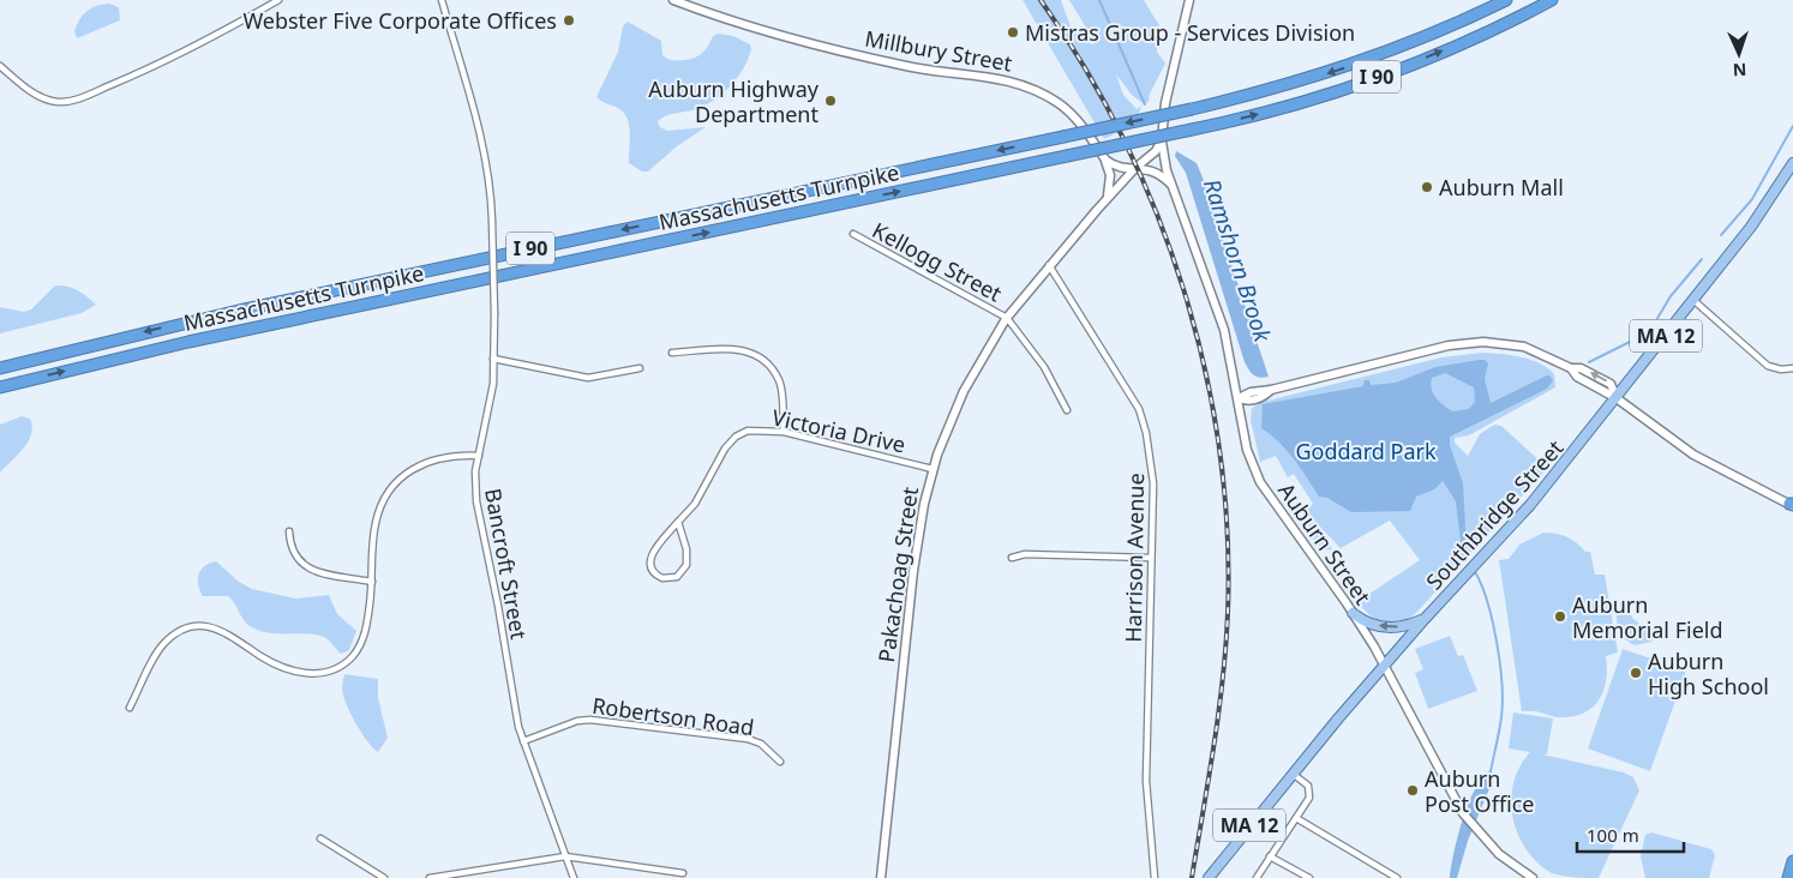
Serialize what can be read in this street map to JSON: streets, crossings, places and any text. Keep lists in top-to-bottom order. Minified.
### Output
{"streets":{"highway":["I 90","Massachusetts Turnpike"],"main road":["MA 12","Southbridge Street"],"street":["Millbury Street","Kellogg Street","Victoria Drive","Auburn Street","Harrison Avenue","Bancroft Street","Pakachoag Street","Robertson Road"]},"crossings":[["Kellogg Street","Pakachoag Street"],["Victoria Drive","Pakachoag Street"],["Southbridge Street","Auburn Street"],["Auburn Street","Pakachoag Street"],["Harrison Avenue","Pakachoag Street"],["Bancroft Street","Robertson Road"]],"water":["Ramshorn Brook"],"parks":["Goddard Park"],"places":["Webster Five Corporate Offices","Mistras Group - Services Division","Auburn Highway Department","Auburn Mall","Auburn Memorial Field","Auburn High School","Auburn Post Office"],"scale_bar":"100 m","north":"bottom"}
